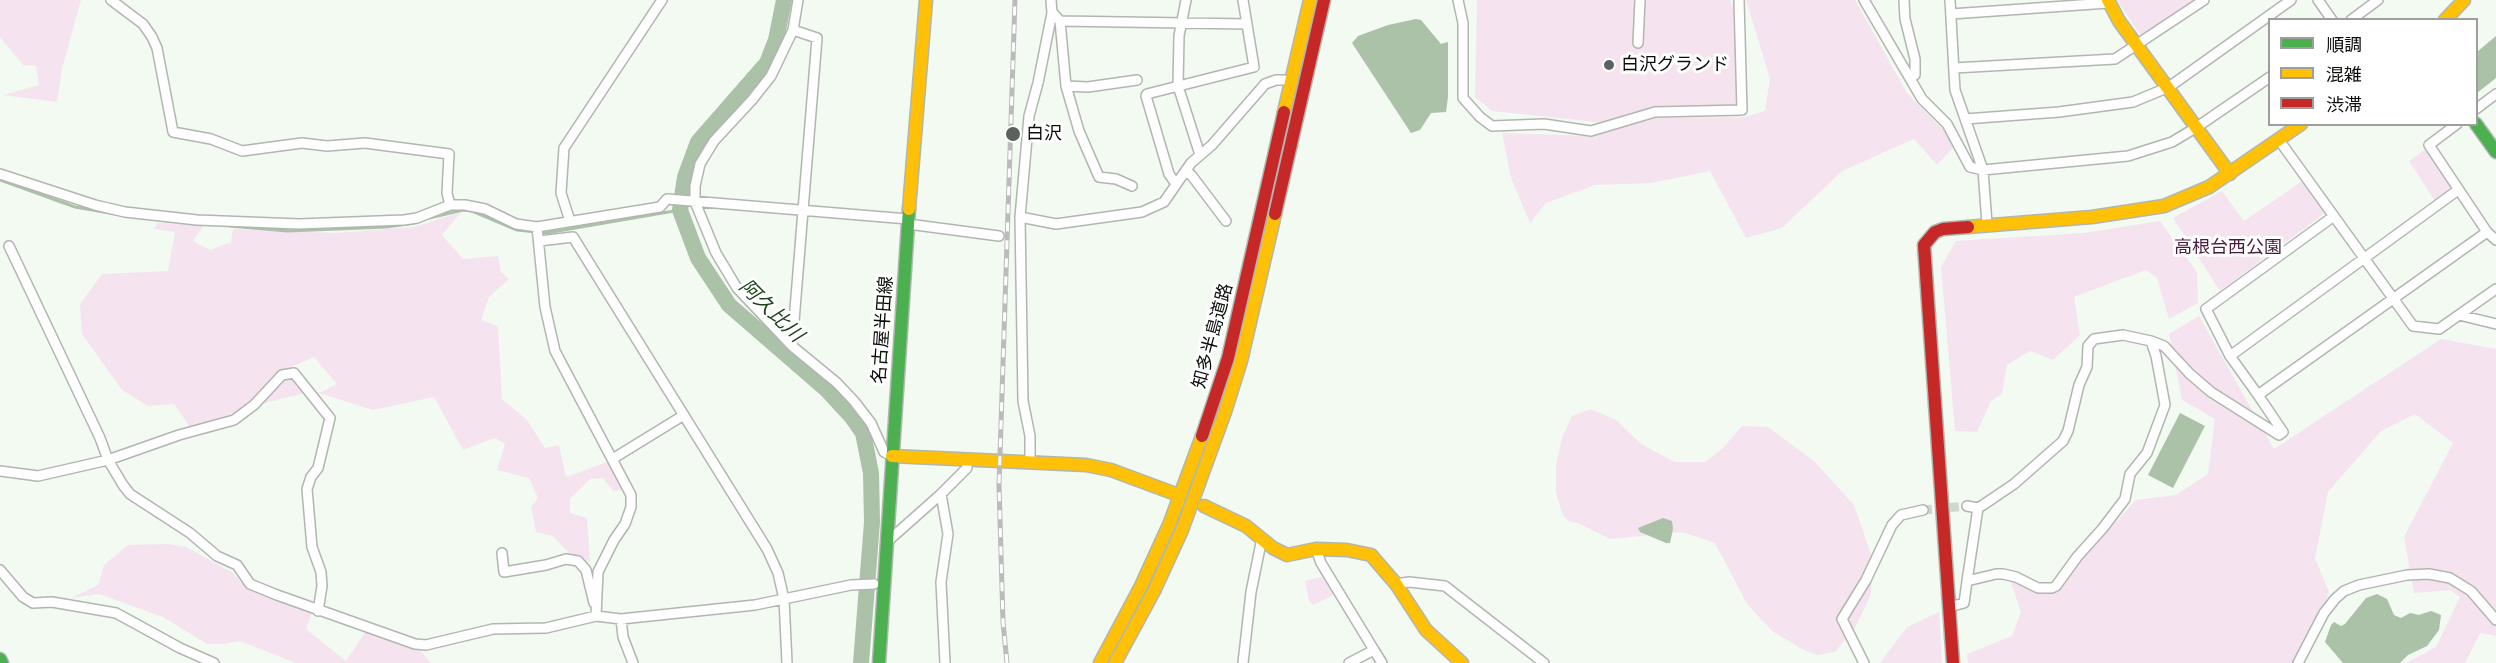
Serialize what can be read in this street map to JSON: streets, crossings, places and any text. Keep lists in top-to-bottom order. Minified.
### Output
{"streets":{"main road":["名古屋半田線","知多半島道路"]},"water":["阿久比川"],"parks":["高根台西公園"],"places":["白沢グランド","白沢"],"legend":["順調","混雑","渋滞"]}
